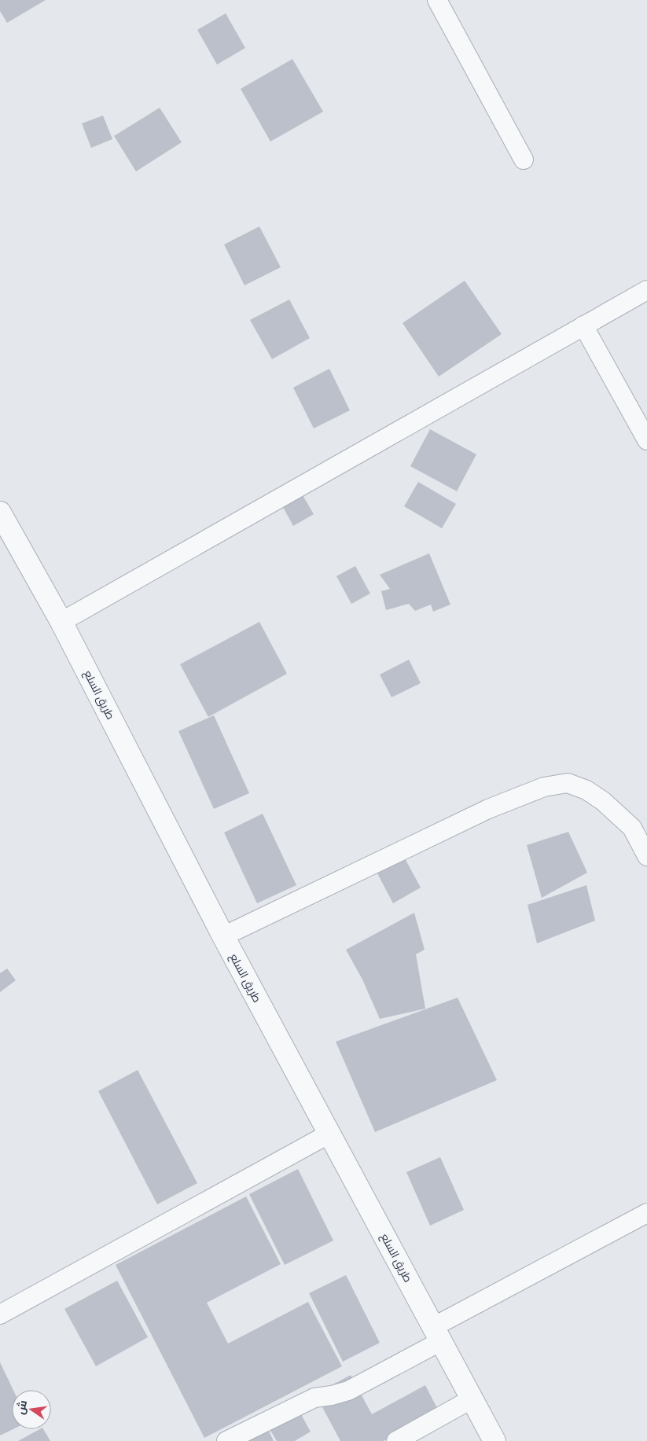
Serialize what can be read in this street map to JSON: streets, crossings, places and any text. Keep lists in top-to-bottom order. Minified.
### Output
{"streets":{"street":["طريق السلع"]},"north":"left"}
